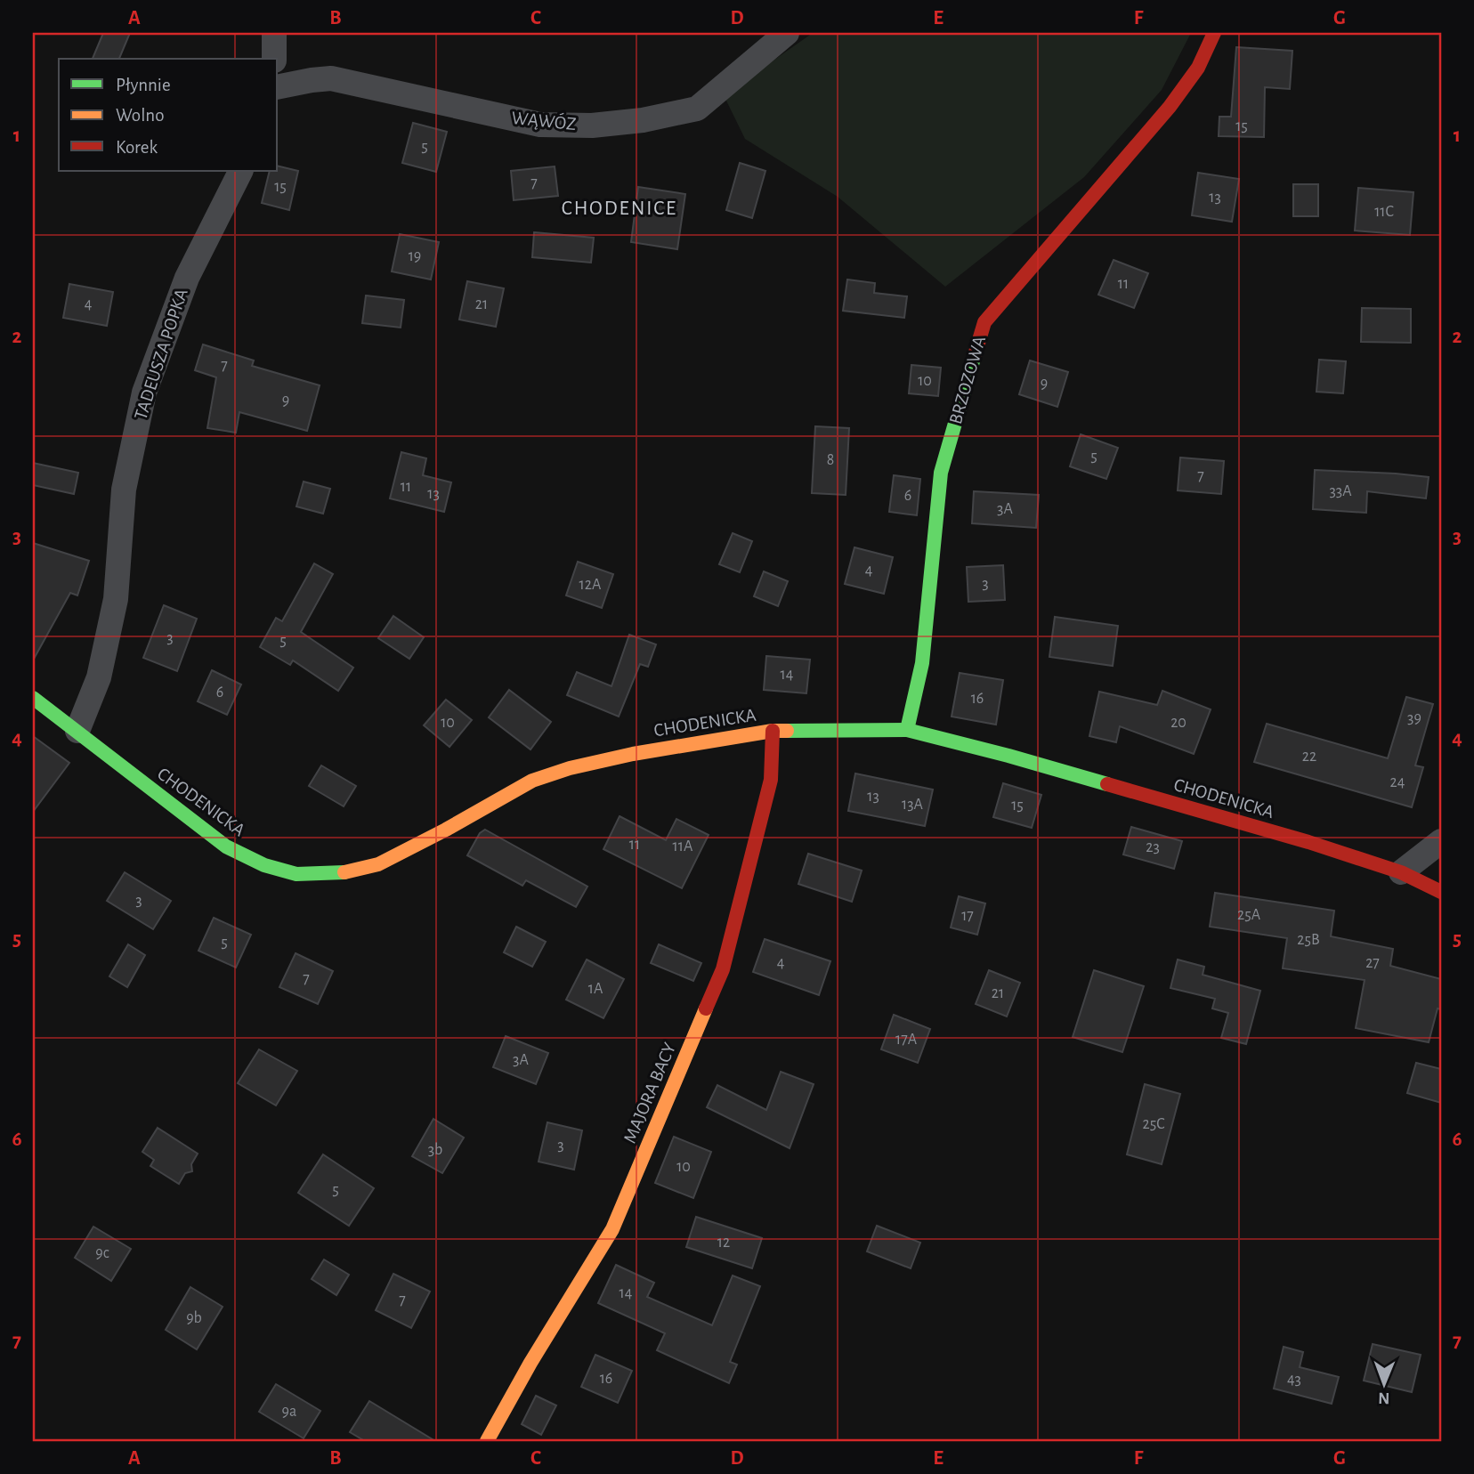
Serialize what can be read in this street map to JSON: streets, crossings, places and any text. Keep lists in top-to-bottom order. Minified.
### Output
{"streets":{"street":["WĄWÓZ","TADEUSZA POPKA","BRZOZOWA","CHODENICKA","MAJORA BACY"]},"crossings":[["TADEUSZA POPKA","CHODENICKA"],["BRZOZOWA","CHODENICKA"],["CHODENICKA","MAJORA BACY"]],"districts":["CHODENICE"],"house_numbers":["15","5","7","15","13","11C","19","11","4","21","7","10","9","9","5","8","7","11","33A","13","6","3A","4","3","12A","3","5","14","6","16","39","10","20","22","24","13","13A","15","11","11A","23","3","25A","17","25B","5","4","27","7","1A","21","17A","3A","25C","3","3b","10","5","12","9c","14","7","9b","16","43","9a"],"legend":["Płynnie","Wolno","Korek"],"north":"bottom","grid":{"columns":["A","B","C","D","E","F","G"],"rows":["1","2","3","4","5","6","7"]}}
